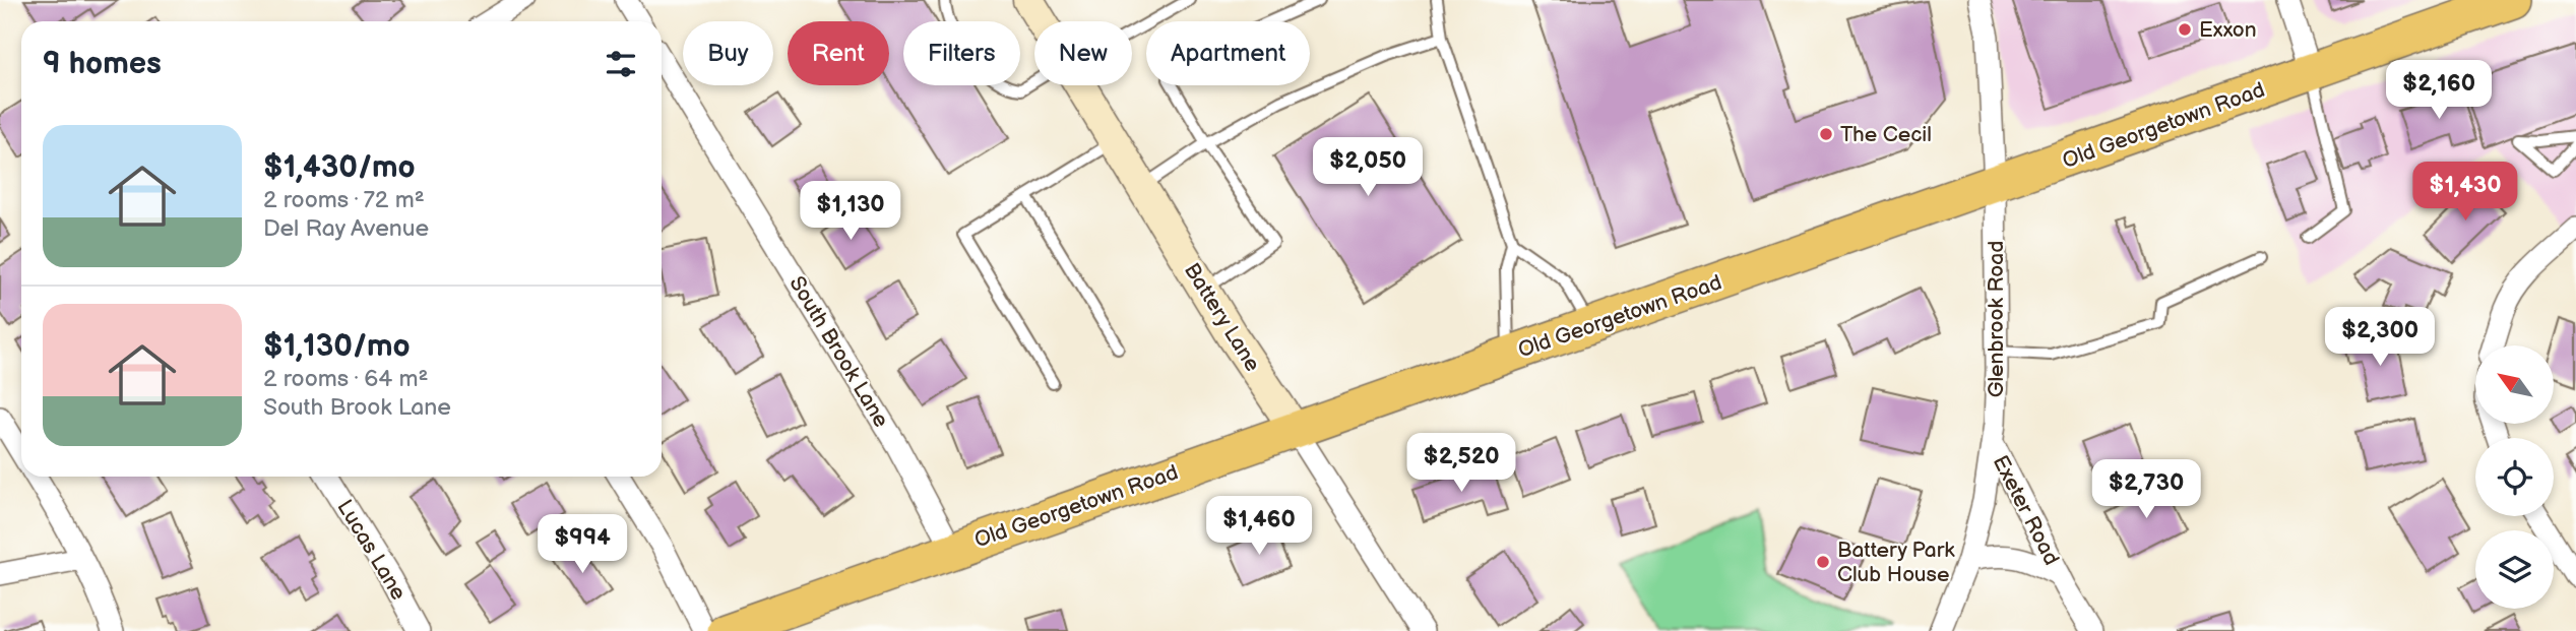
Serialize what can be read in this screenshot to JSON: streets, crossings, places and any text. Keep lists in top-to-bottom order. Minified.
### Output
{"streets":{"main road":["Old Georgetown Road"],"street":["Battery Lane","Glenbrook Road","South Brook Lane","Exeter Road","Lucas Lane"]},"crossings":[["Old Georgetown Road","Battery Lane"],["Old Georgetown Road","Glenbrook Road"],["Old Georgetown Road","South Brook Lane"],["Glenbrook Road","Exeter Road"]],"places":["Exxon","The Cecil","Battery Park Club House"],"north":"top left","page":{"chip":["Buy","Rent","Filters","New","Apartment"],"heading":"9 homes","price":["$2,160","$2,050","$1,430","$1,130","$2,300","$2,520","$2,730","$1,460","$994"],"list":[{"name":"$1,430/mo","note":"2 rooms · 72 m² · Del Ray Avenue"},{"name":"$1,130/mo","note":"2 rooms · 64 m² · South Brook Lane"}]}}
